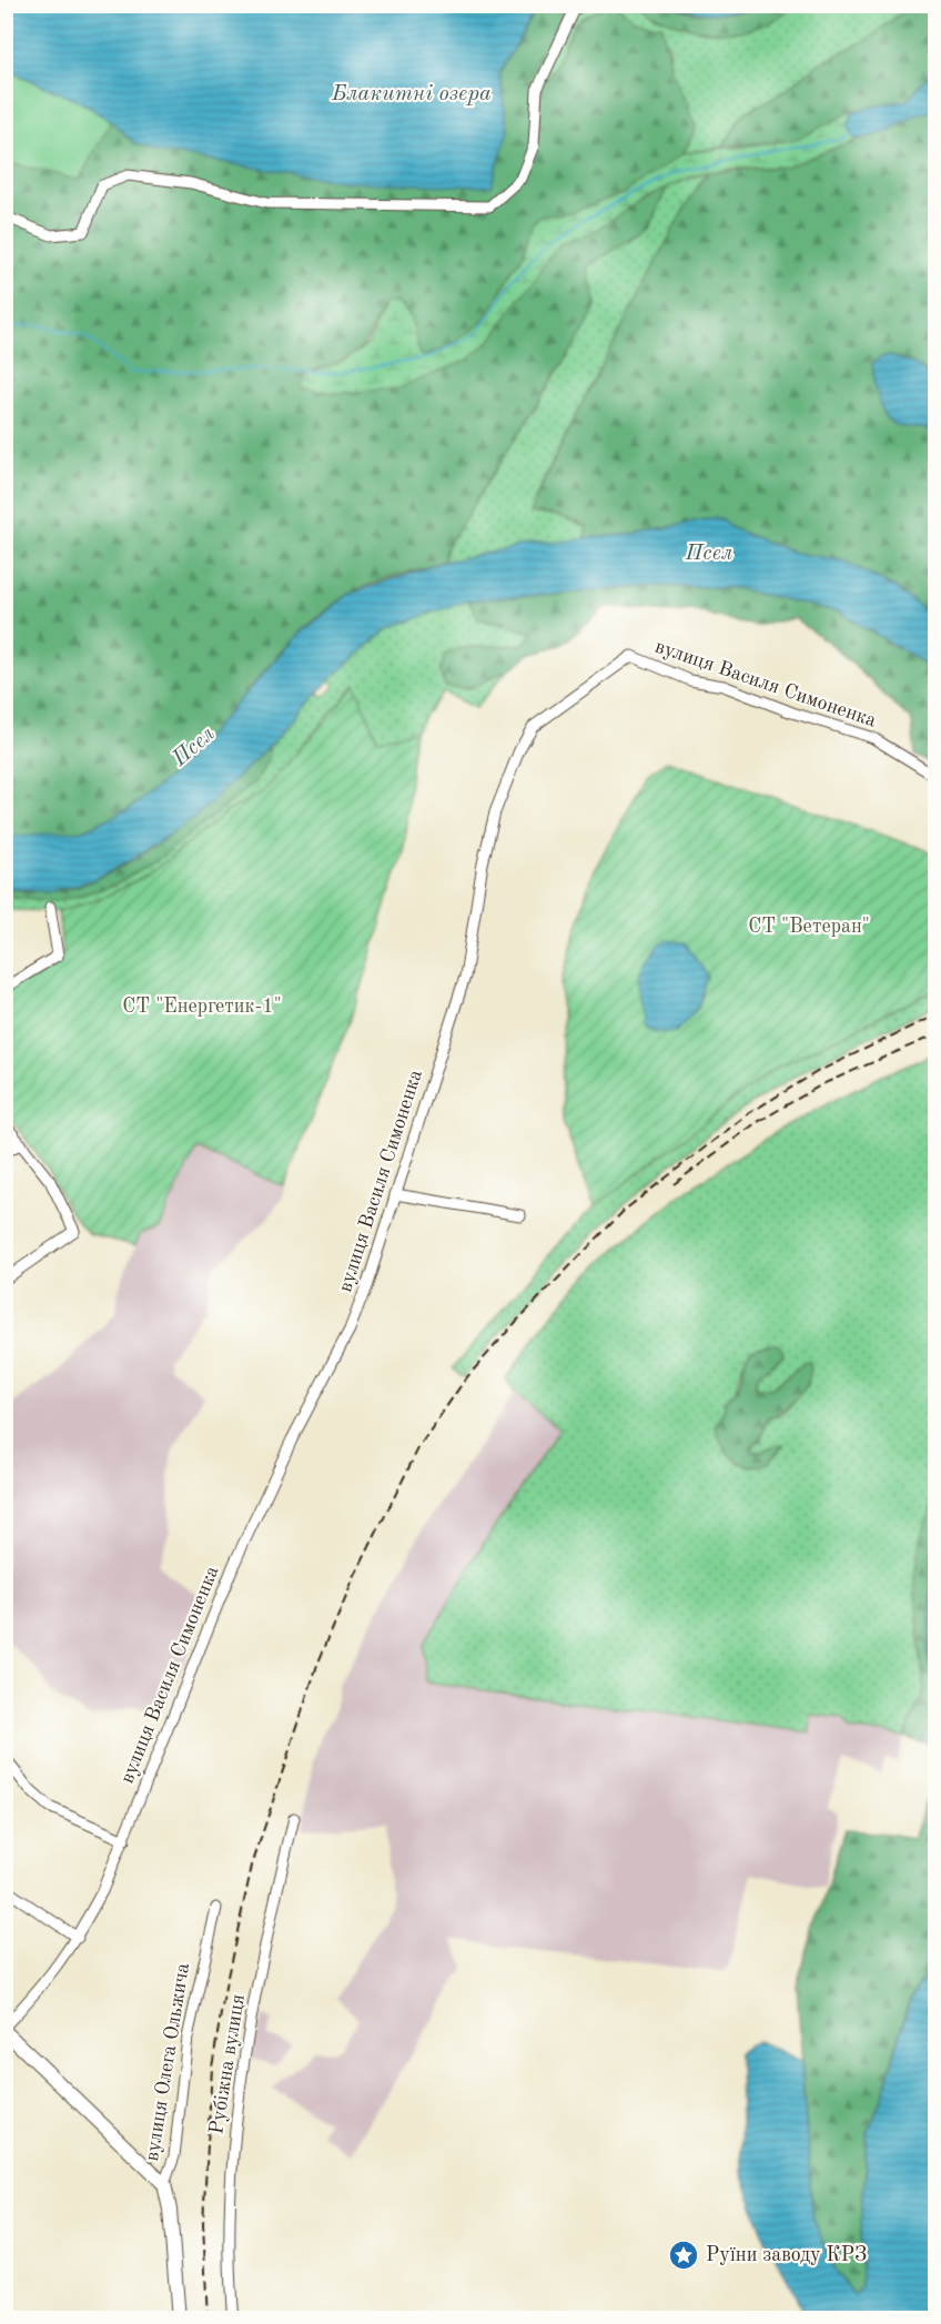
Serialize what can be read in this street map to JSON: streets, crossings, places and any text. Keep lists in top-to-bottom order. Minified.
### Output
{"streets":{"street":["вулиця Василя Симоненка","вулиця Олега Ольжича","Рубіжна вулиця"]},"water":["Блакитні озера","Псел"],"parks":["СТ \"Ветеран\"","СТ \"Енергетик-1\""],"places":{"place":["Руїни заводу КРЗ"]}}
